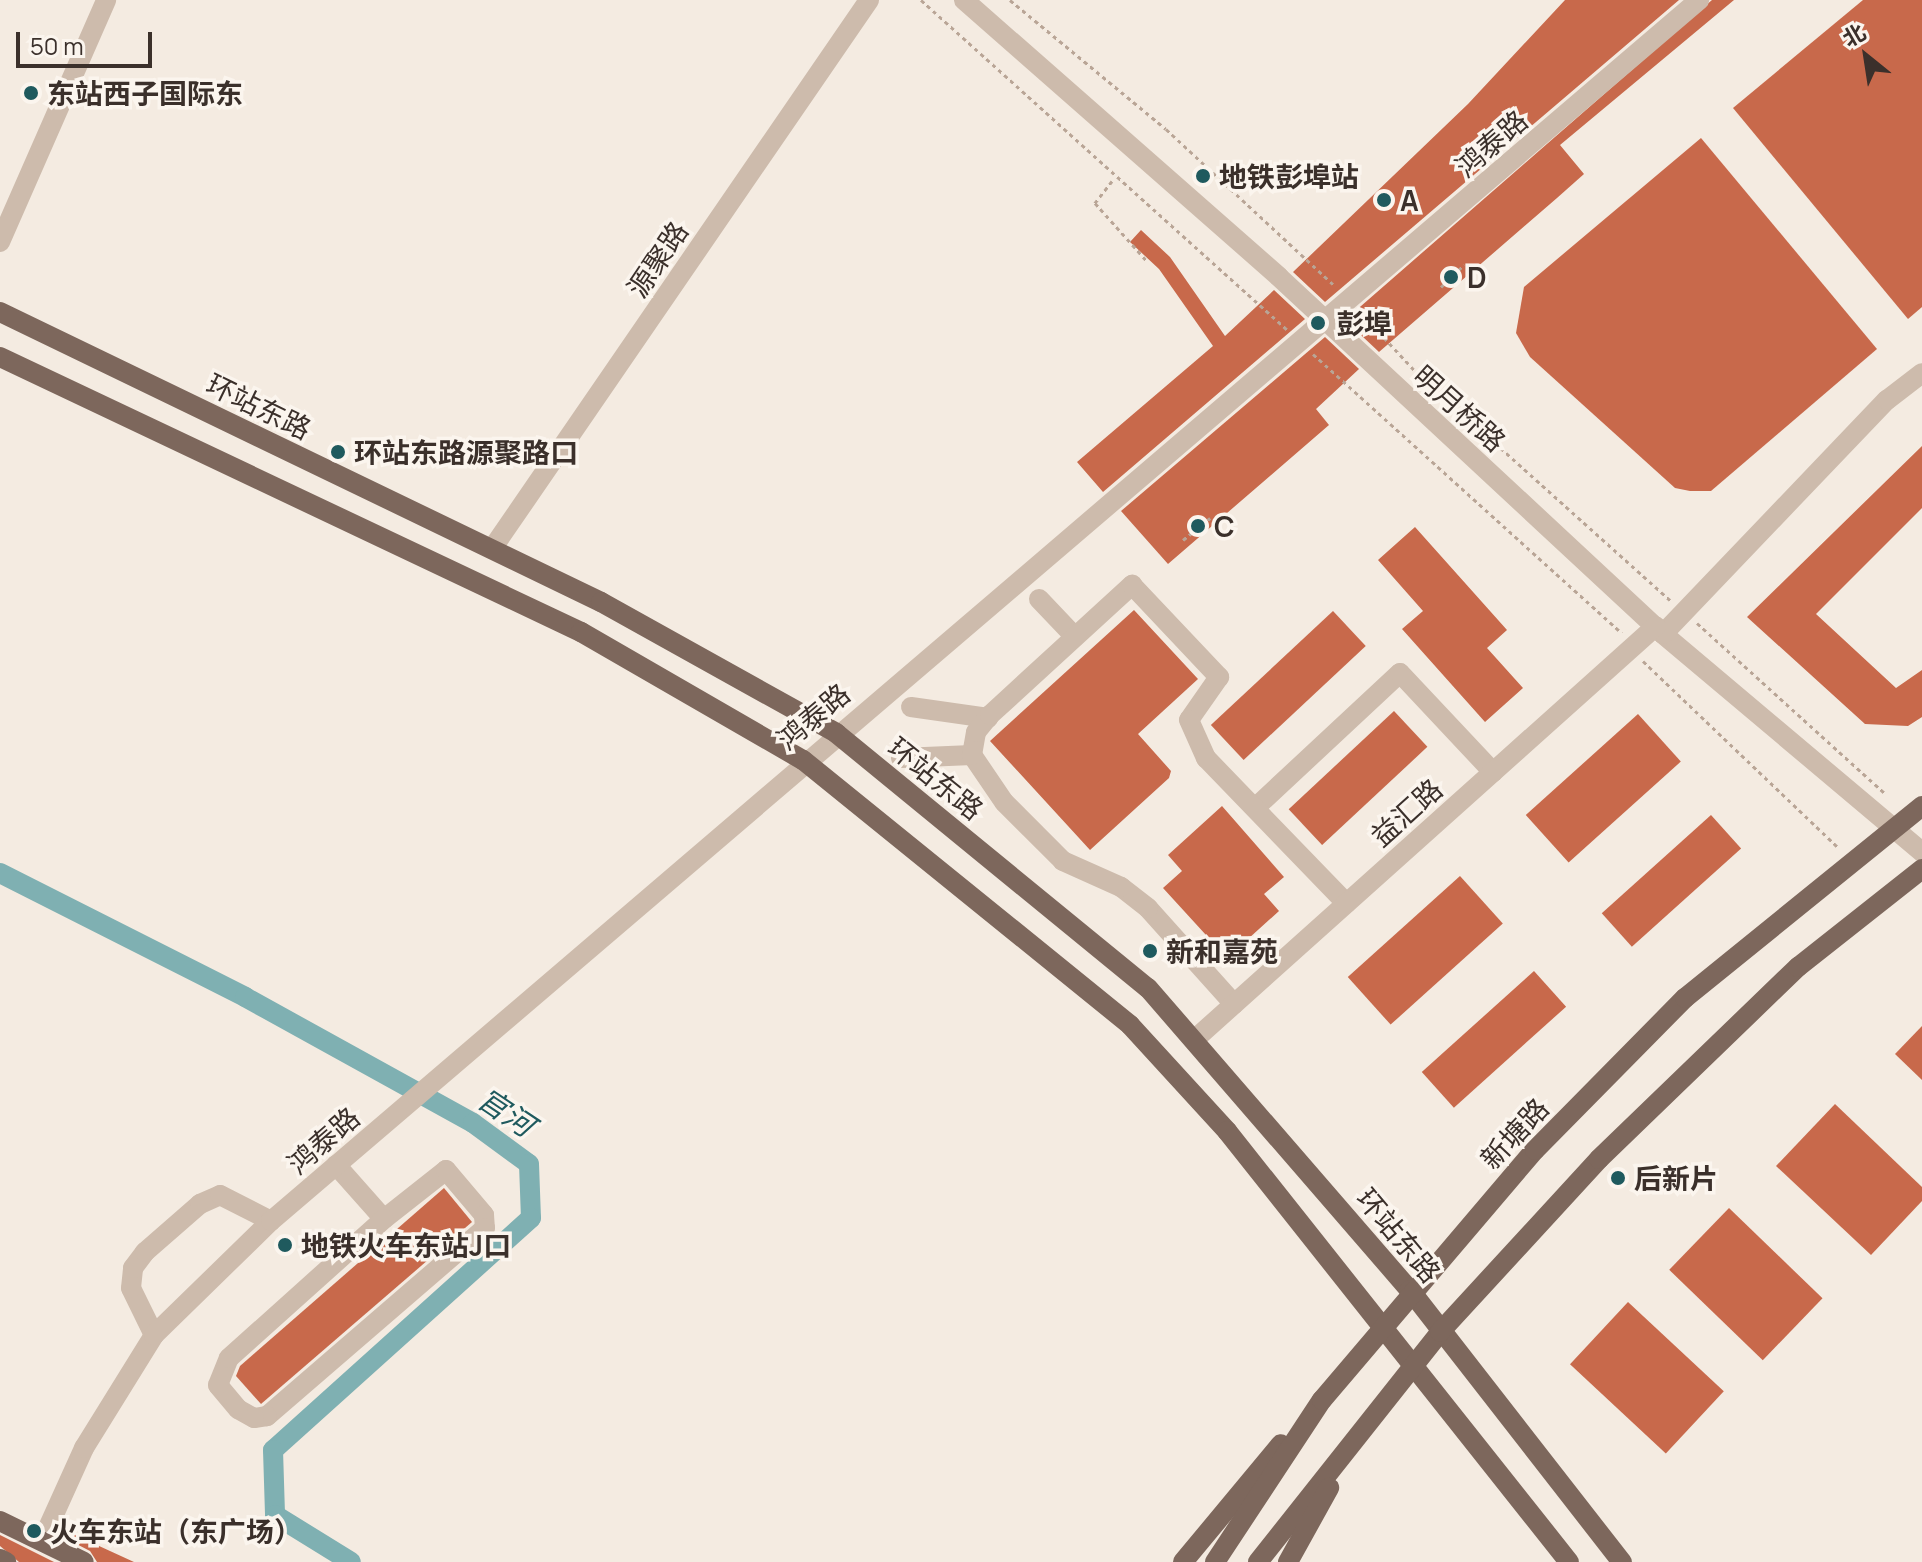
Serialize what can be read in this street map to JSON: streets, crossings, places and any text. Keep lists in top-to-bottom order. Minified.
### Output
{"streets":{"main road":["环站东路","新塘路"],"street":["鸿泰路","源聚路","明月桥路","益汇路"]},"crossings":[["鸿泰路","环站东路"],["鸿泰路","明月桥路"],["源聚路","环站东路"],["环站东路","益汇路"],["环站东路","新塘路"],["明月桥路","益汇路"],["明月桥路","新塘路"]],"water":["官河"],"places":["东站西子国际东","地铁彭埠站","A","D","彭埠","环站东路源聚路口","C","新和嘉苑","后新片","地铁火车东站J口","火车东站（东广场）"],"scale_bar":"50 m","north":"top left"}
